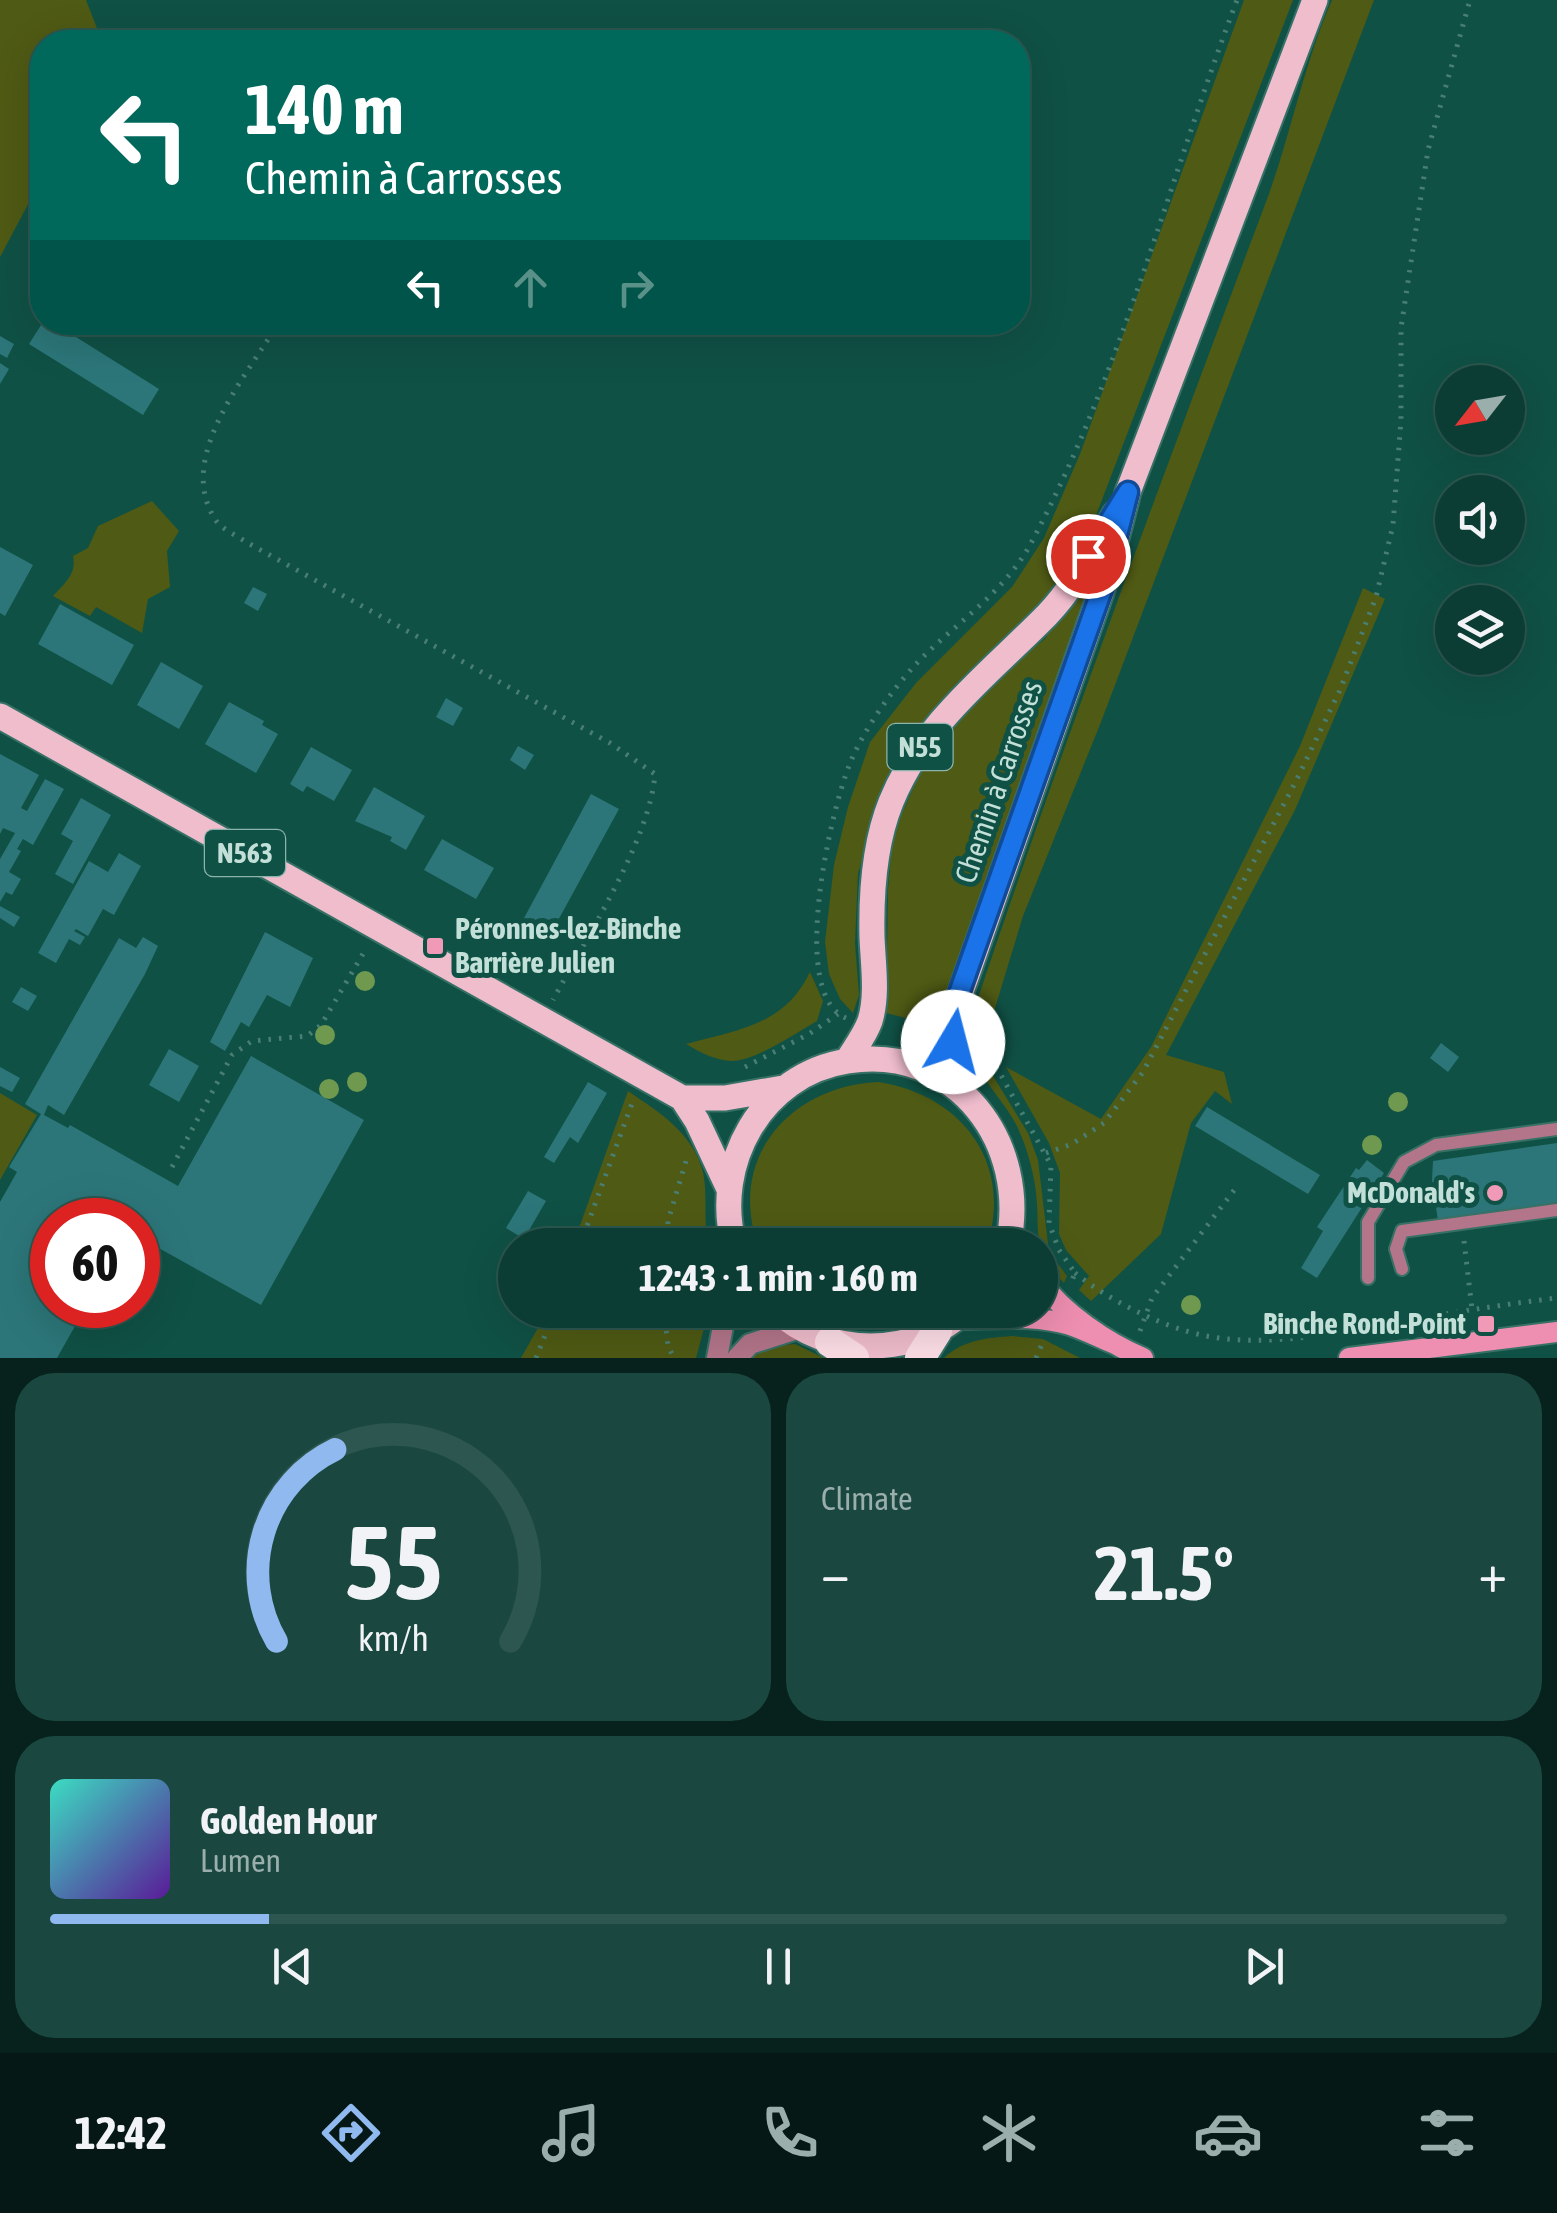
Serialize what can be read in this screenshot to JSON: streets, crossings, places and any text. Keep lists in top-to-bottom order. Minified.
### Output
{"streets":{"main road":["N55","Chemin à Carrosses","N563"]},"crossings":[["N55","Chemin à Carrosses"],["N55","N563"]],"places":{"transit":["Péronnes-lez-Binche Barrière Julien","Binche Rond-Point"],"other":["McDonald's"]},"north":"bottom left","page":{"turn":["140 m","Chemin à Carrosses"],"limit":"60","trip":"12:43 · 1 min · 160 m","tile":"Climate","heat":["−","21.5°","+"],"song":["Golden Hour","Lumen"],"tabs":"12:42","gauge":["55","km/h"]}}
